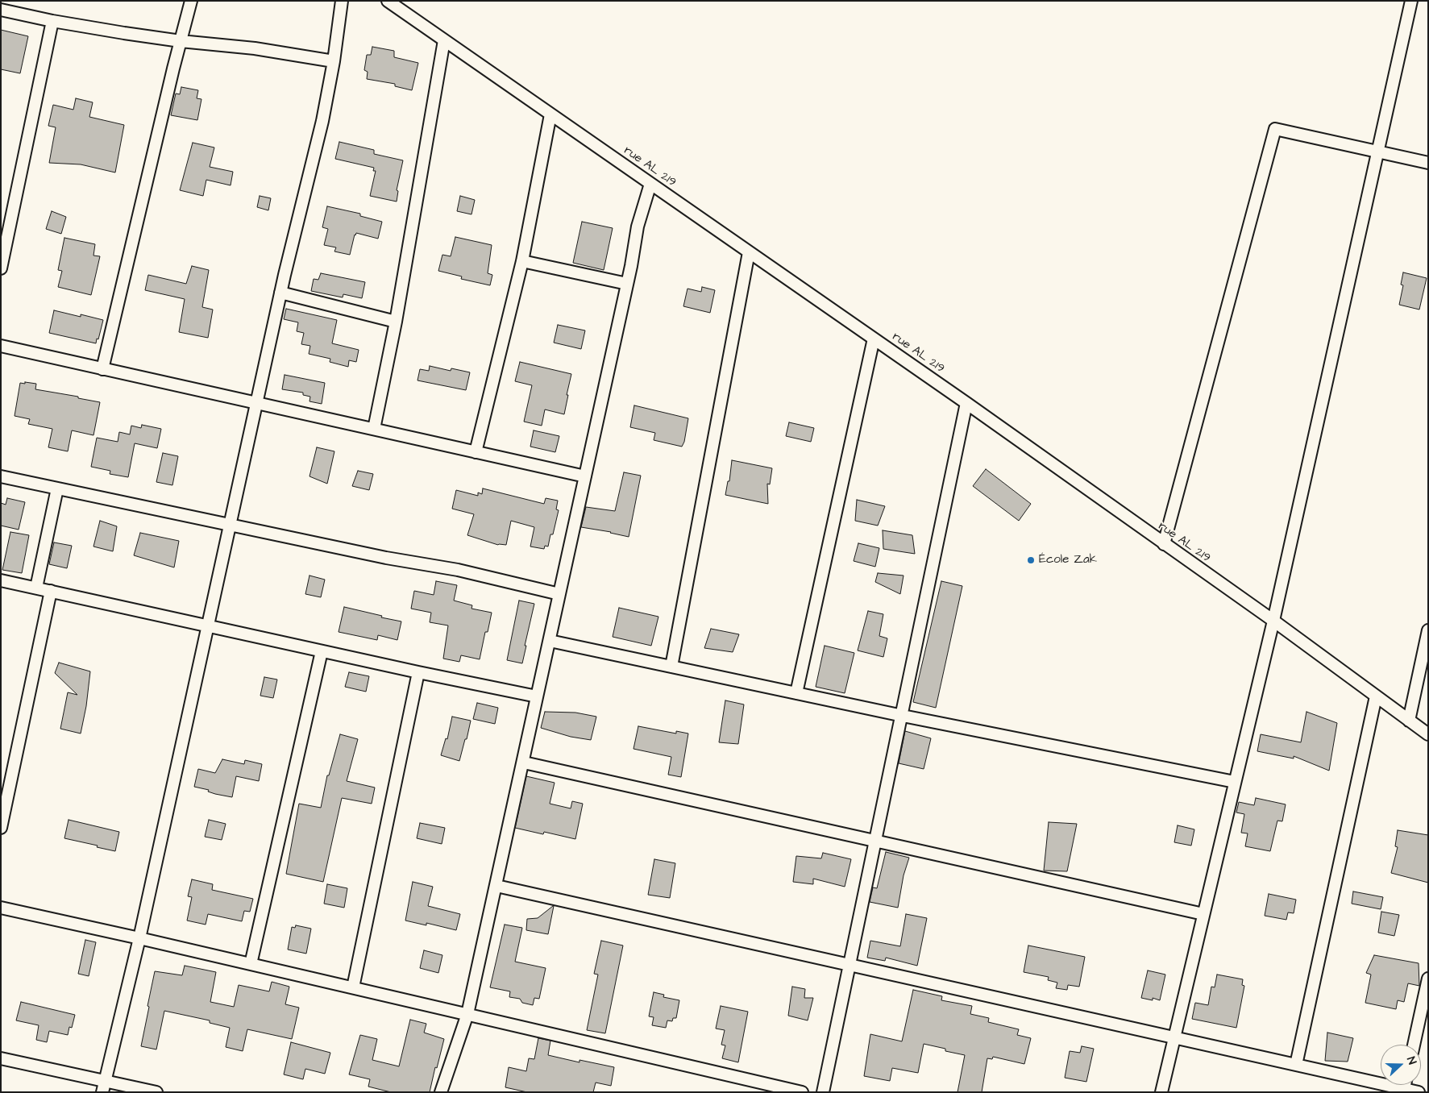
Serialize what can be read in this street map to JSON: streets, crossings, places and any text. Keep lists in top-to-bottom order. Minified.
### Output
{"streets":{"street":["rue AL 219"]},"places":["École Zak"],"north":"right"}
